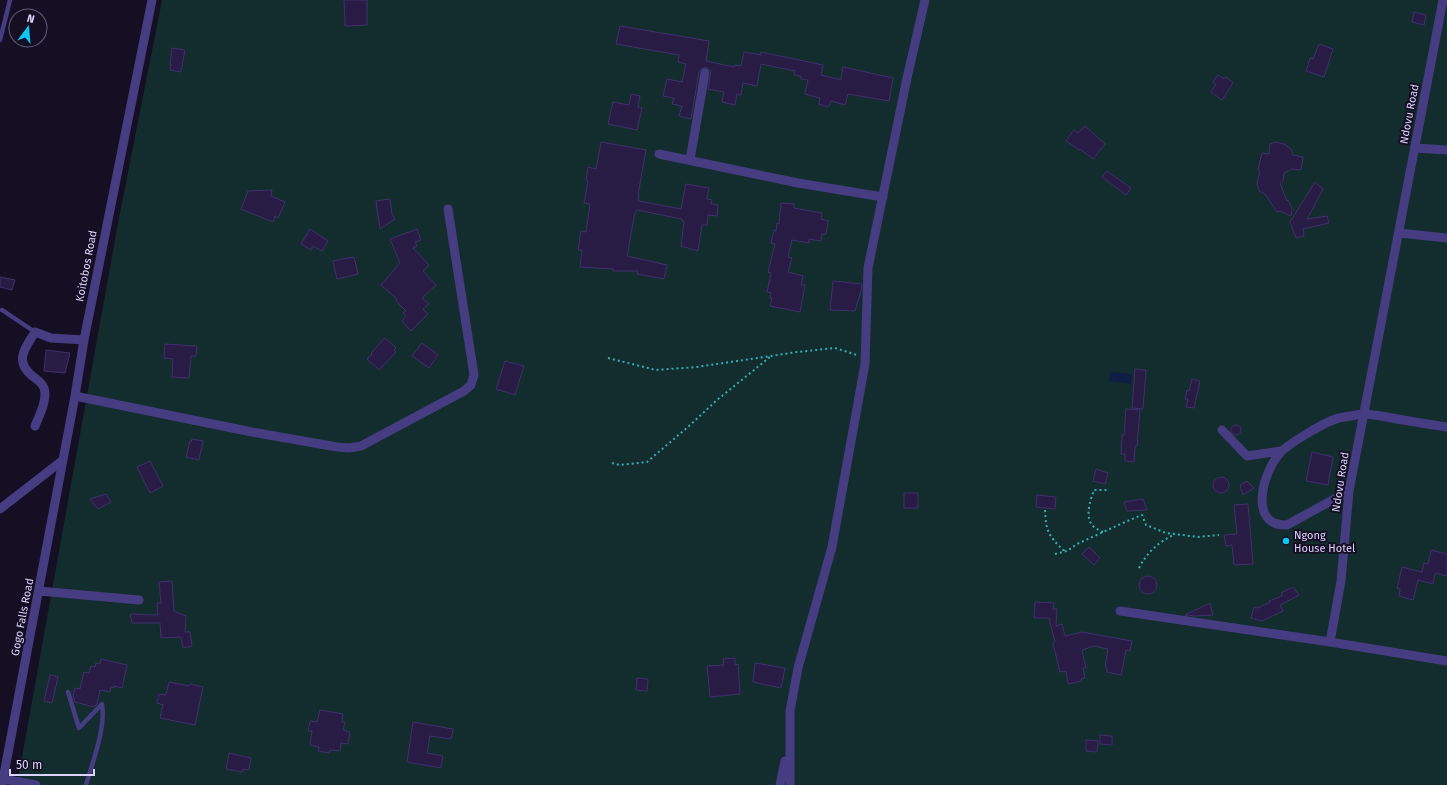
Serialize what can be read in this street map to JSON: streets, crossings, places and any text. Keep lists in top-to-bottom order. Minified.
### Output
{"streets":{"street":["Ndovu Road","Koitobos Road","Gogo Falls Road"]},"crossings":[["Koitobos Road","Gogo Falls Road"]],"places":["Ngong House Hotel"],"scale_bar":"50 m","north":"top"}
